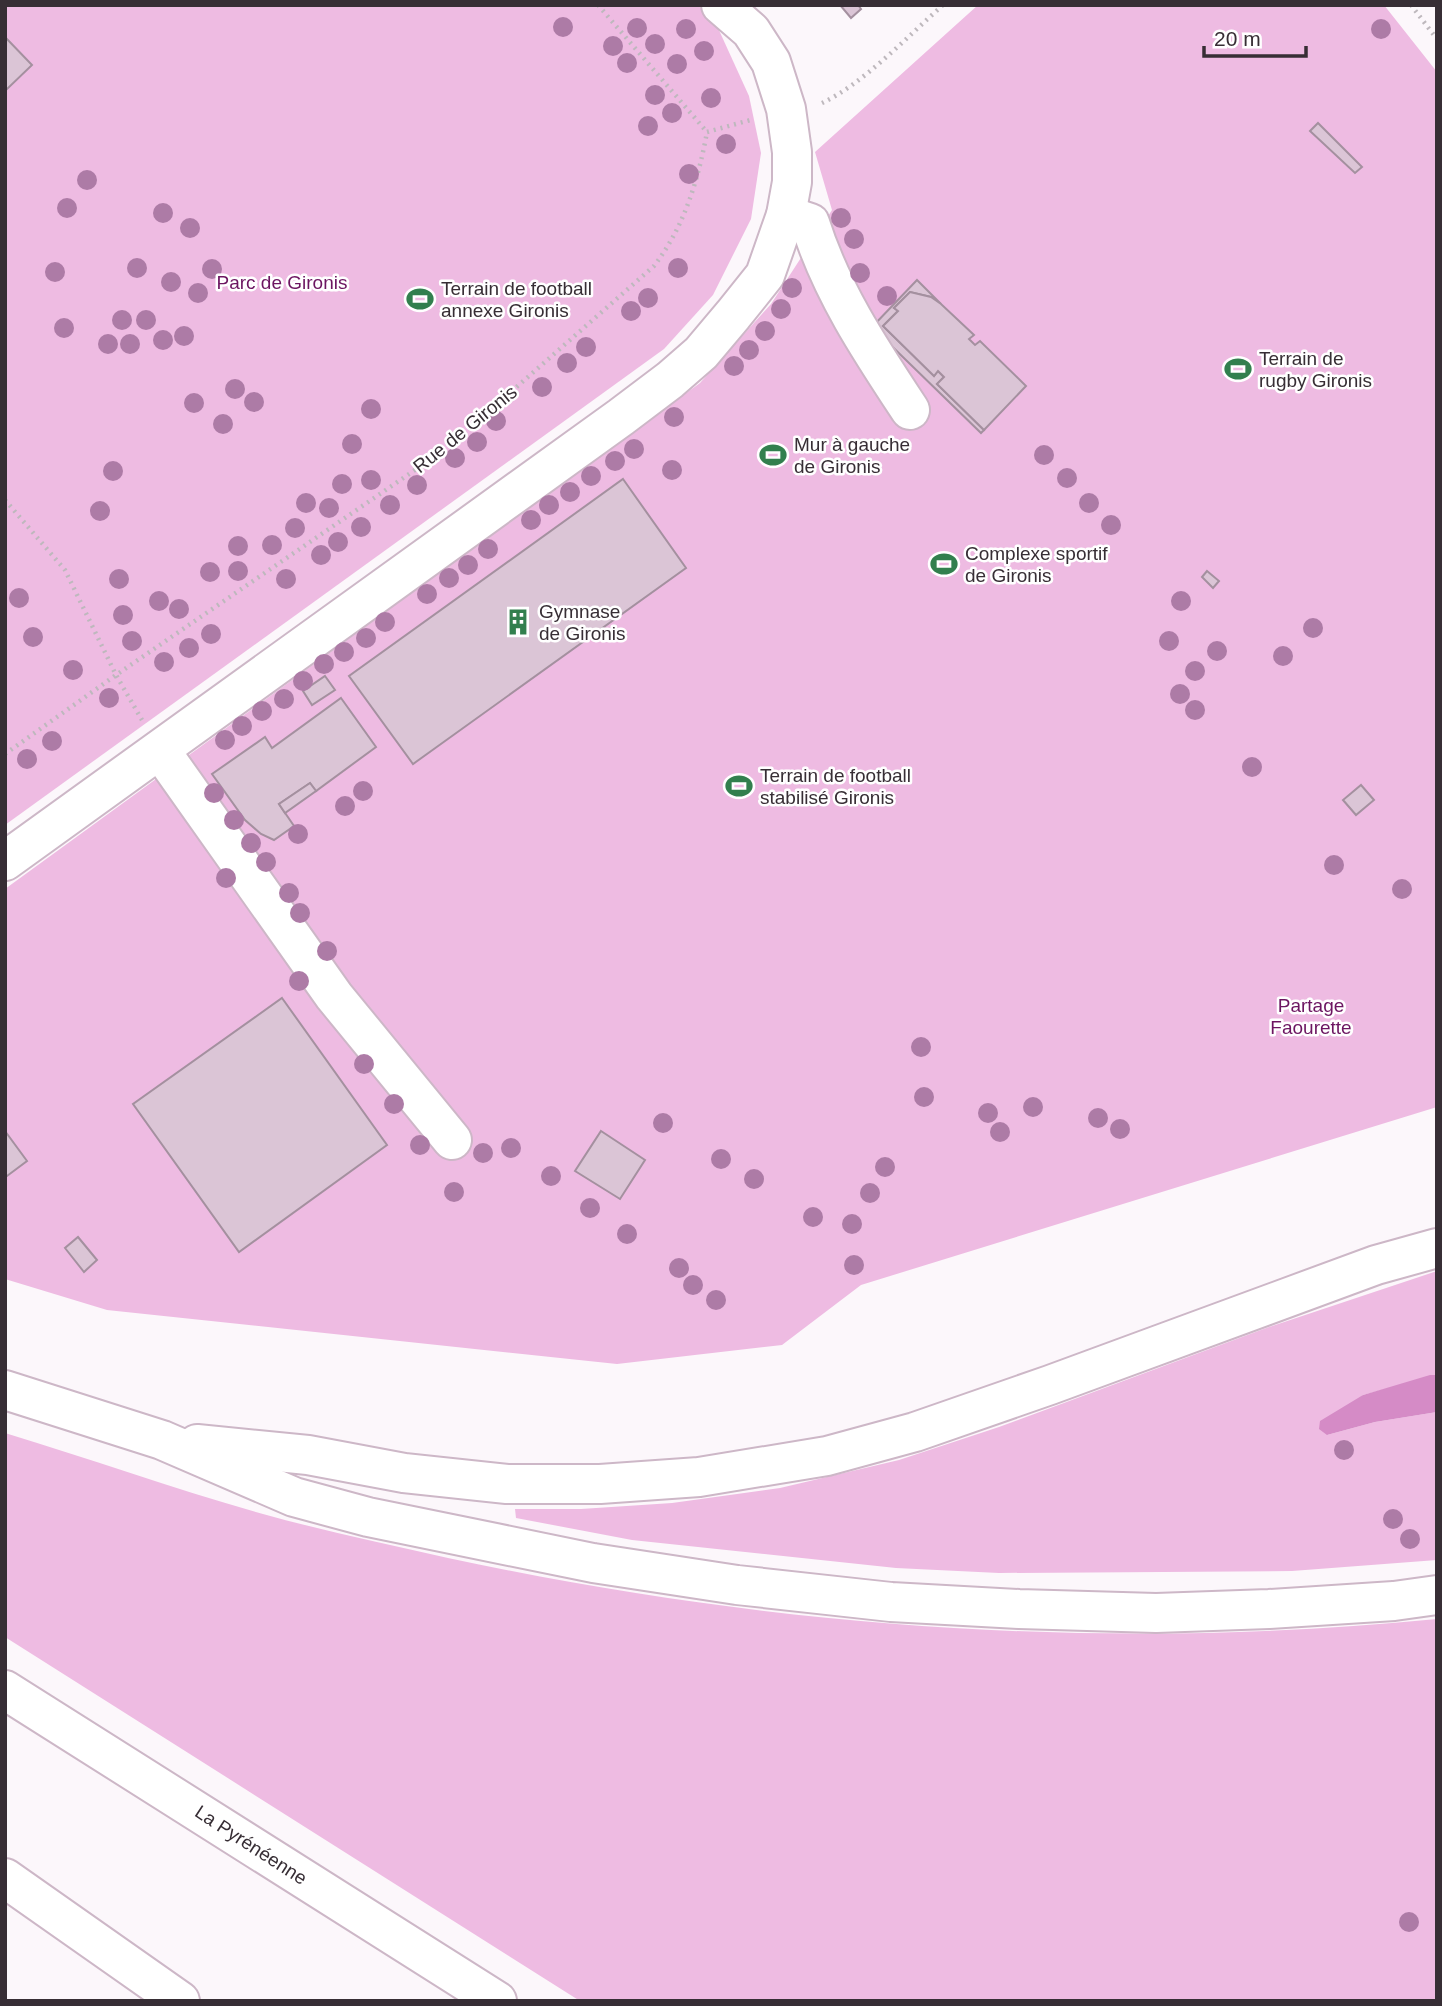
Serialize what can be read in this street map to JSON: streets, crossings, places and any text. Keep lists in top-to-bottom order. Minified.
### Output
{"streets":{"main road":["La Pyrénéenne"],"path":["Rue de Gironis"]},"parks":["Parc de Gironis","Partage Faourette"],"places":{"sports":["Terrain de football annexe Gironis","Terrain de rugby Gironis","Mur à gauche de Gironis","Complexe sportif de Gironis","Terrain de football stabilisé Gironis"],"building":["Gymnase de Gironis"]},"scale_bar":"20 m"}
